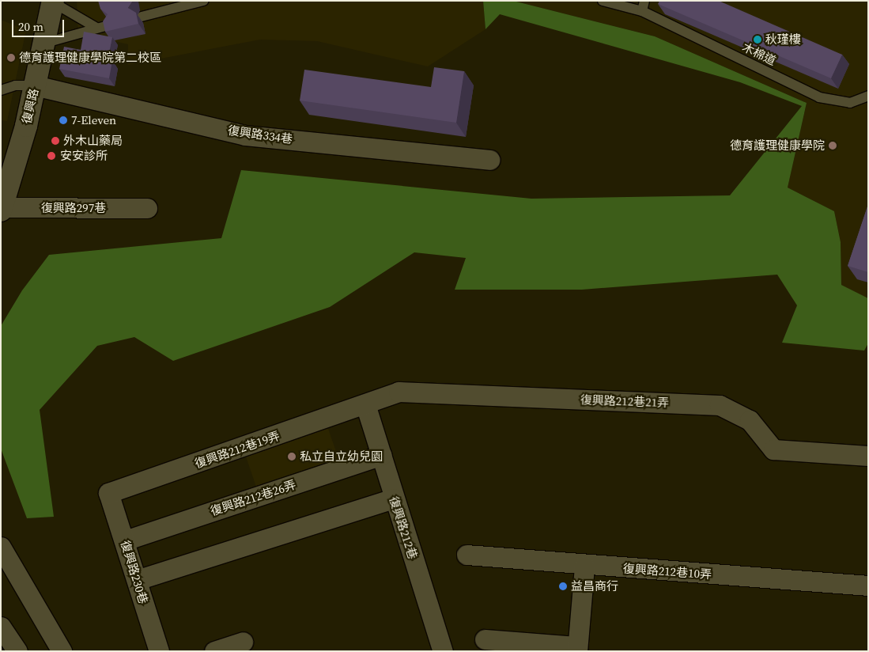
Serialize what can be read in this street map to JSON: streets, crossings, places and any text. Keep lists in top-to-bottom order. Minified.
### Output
{"streets":{"street":["復興路","復興路334巷","復興路297巷","復興路212巷21弄","復興路212巷19弄","復興路212巷26弄","復興路212巷","復興路212巷10弄","復興路230巷"],"lane":["木棉道"]},"crossings":[["復興路","復興路334巷"],["復興路","復興路297巷"],["復興路212巷21弄","復興路212巷19弄"],["復興路212巷21弄","復興路212巷"],["復興路212巷19弄","復興路212巷"],["復興路212巷19弄","復興路230巷"],["復興路212巷26弄","復興路212巷"],["復興路212巷26弄","復興路230巷"]],"places":["秋瑾樓","德育護理健康學院第二校區","7-Eleven","外木山藥局","德育護理健康學院","安安診所","私立自立幼兒園","益昌商行"],"scale_bar":"20 m"}
